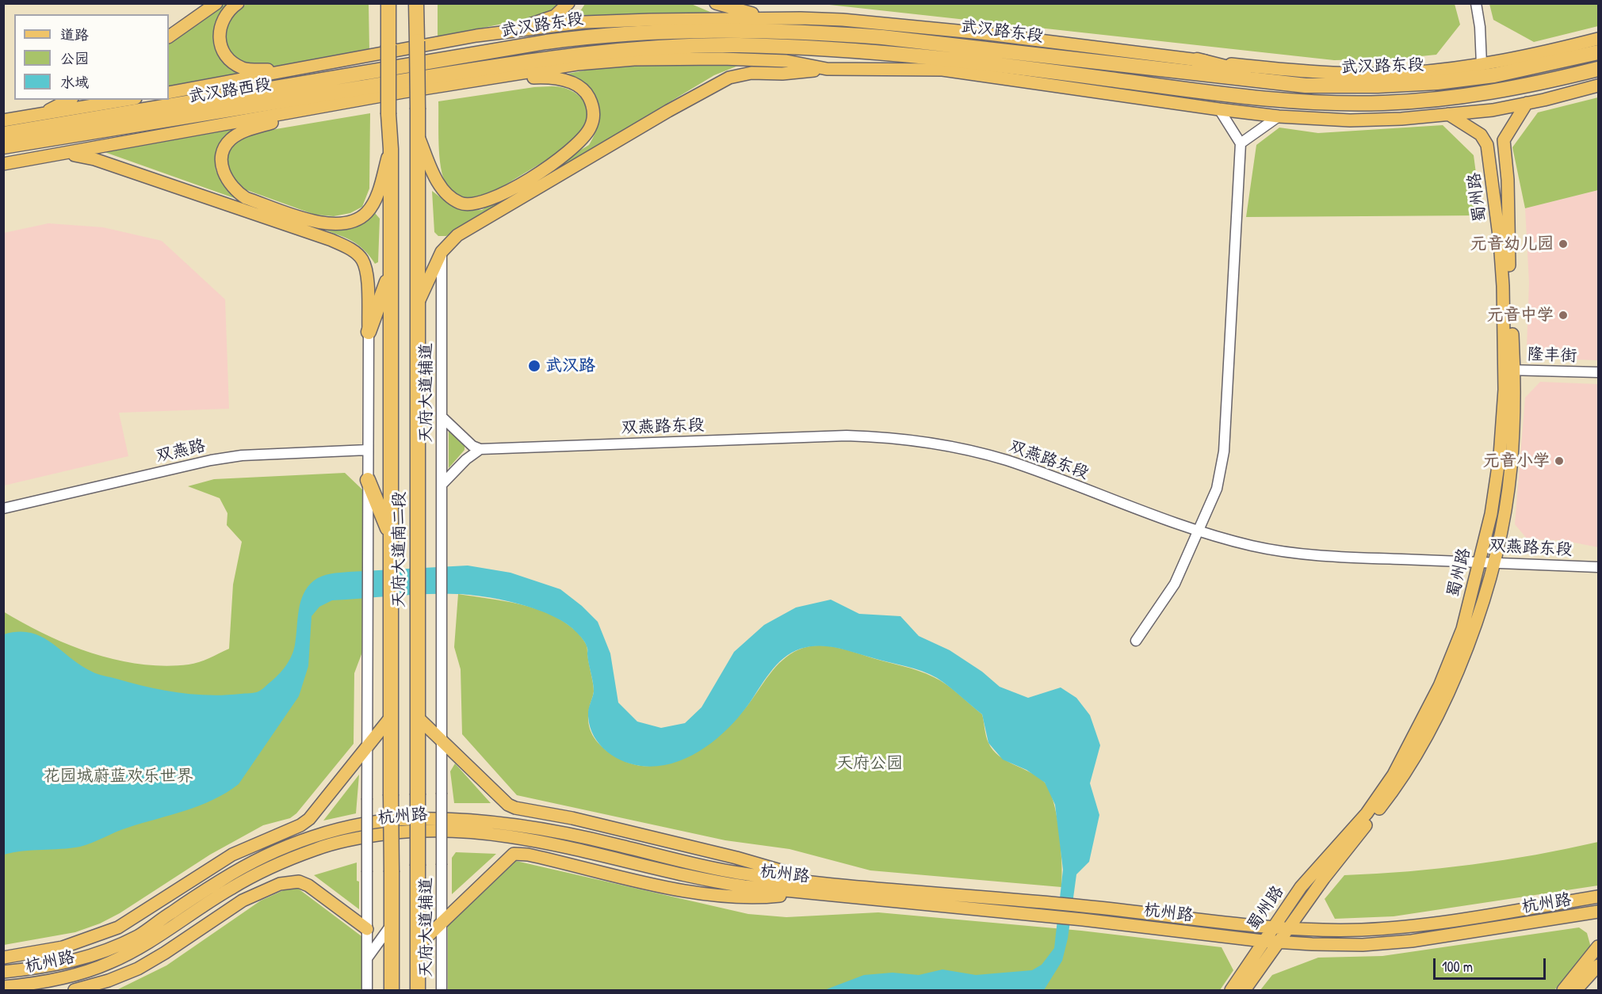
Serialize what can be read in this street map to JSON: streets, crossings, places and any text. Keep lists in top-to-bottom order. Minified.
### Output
{"streets":{"highway":["武汉路东段","武汉路西段","天府大道南二段"],"main road":["蜀州路","杭州路"],"street":["隆丰街","天府大道辅道","双燕路东段","双燕路"]},"crossings":[["武汉路东段","武汉路西段"],["蜀州路","隆丰街"],["蜀州路","双燕路东段"],["蜀州路","杭州路"]],"parks":["天府公园","花园城蔚蓝欢乐世界"],"places":["元音幼儿园","元音中学","武汉路","元音小学"],"legend":["道路","公园","水域"],"scale_bar":"100 m"}
